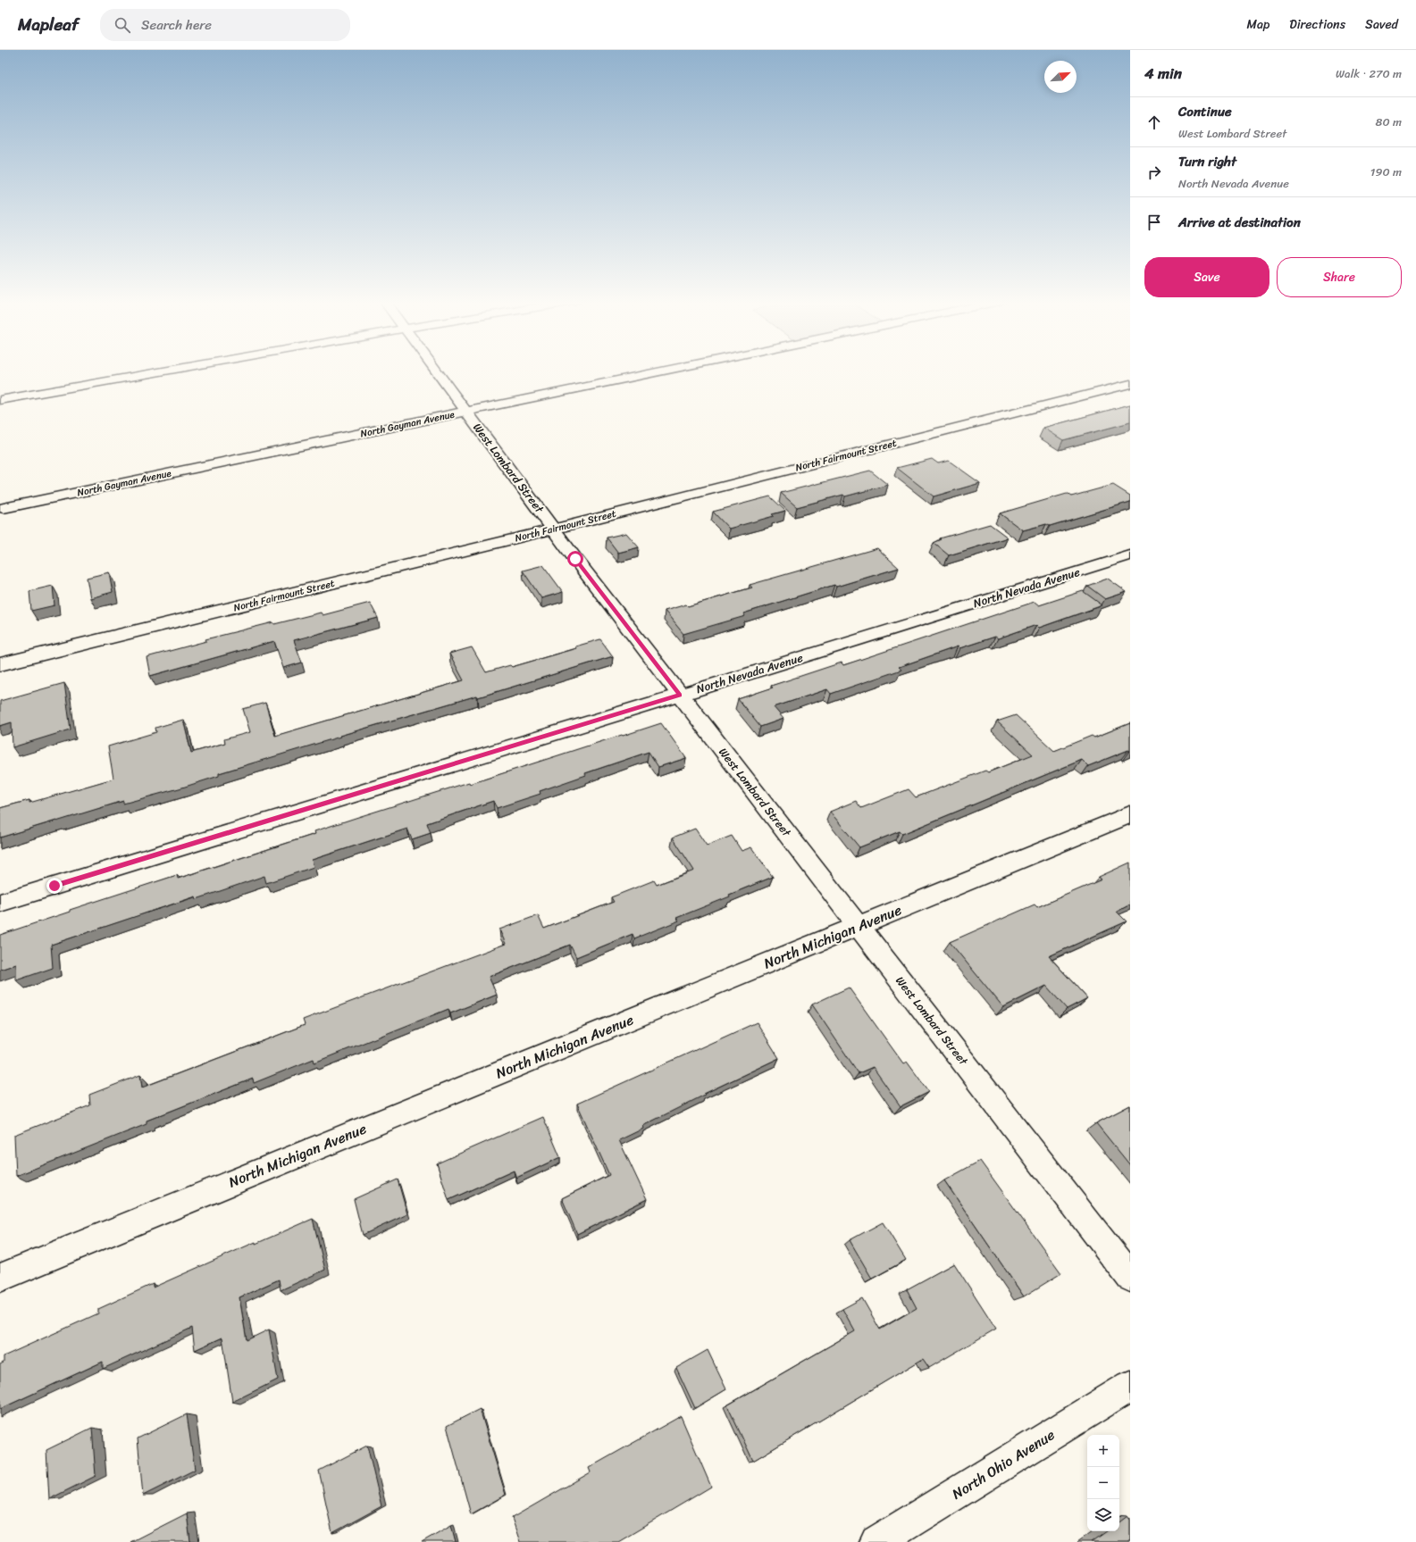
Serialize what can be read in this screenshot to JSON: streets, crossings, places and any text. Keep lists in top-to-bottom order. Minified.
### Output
{"streets":{"street":["North Gayman Avenue","North Fairmount Street","West Lombard Street","North Nevada Avenue","North Michigan Avenue","North Ohio Avenue"]},"crossings":[["North Gayman Avenue","West Lombard Street"],["North Fairmount Street","West Lombard Street"],["West Lombard Street","North Nevada Avenue"],["West Lombard Street","North Michigan Avenue"]],"north":"top right","page":{"header":"Mapleaf","search":"Search here","nav":["Map","Directions","Saved"],"heading":["4 min","Walk · 270 m"],"list":[["Continue","West Lombard Street","80 m"],["Turn right","North Nevada Avenue","190 m"],"Arrive at destination"],"buttons":["Save","Share"],"map_buttons":["+","−"]}}
